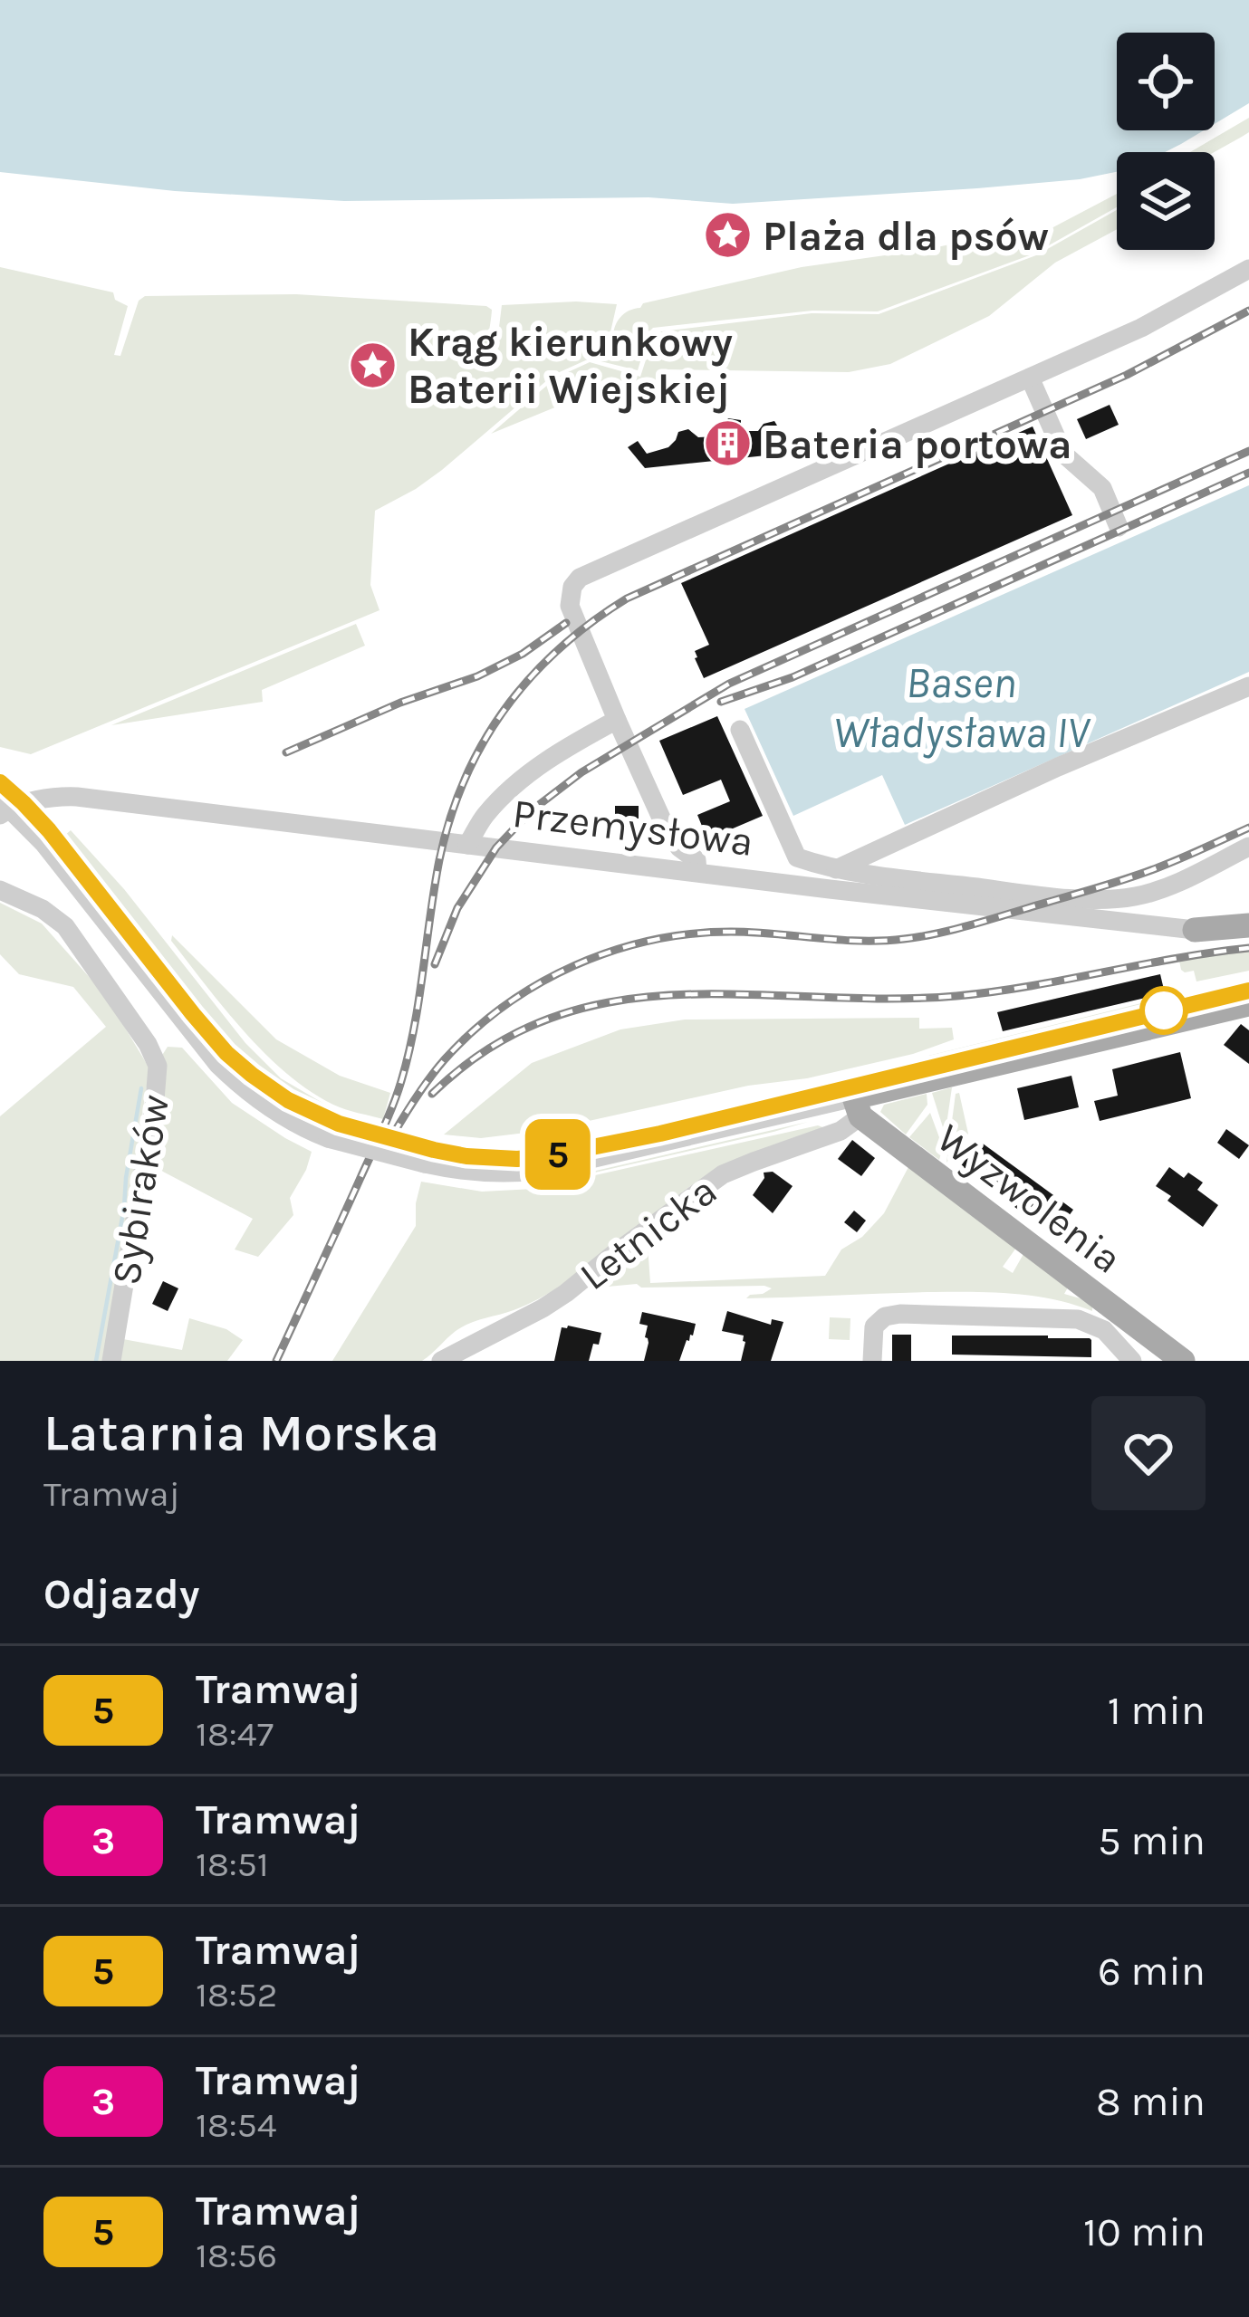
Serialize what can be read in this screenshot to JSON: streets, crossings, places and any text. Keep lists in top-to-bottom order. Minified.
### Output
{"streets":{"main road":["Przemysłowa","Wyzwolenia"],"street":["Sybiraków","Letnicka"]},"crossings":[["Wyzwolenia","Letnicka"]],"water":["Basen Władysława IV"],"places":{"place":["Plaża dla psów","Krąg kierunkowy Baterii Wiejskiej"],"building":["Bateria portowa"]},"lines":["tram line 5"],"page":{"on_map":"5","heading":[["Latarnia Morska","Tramwaj"],"Odjazdy"],"list":[{"mark":"5","name":"Tramwaj","note":"18:47","value":"1 min"},{"mark":"3","name":"Tramwaj","note":"18:51","value":"5 min"},{"mark":"5","name":"Tramwaj","note":"18:52","value":"6 min"},{"mark":"3","name":"Tramwaj","note":"18:54","value":"8 min"},{"mark":"5","name":"Tramwaj","note":"18:56","value":"10 min"}]}}
